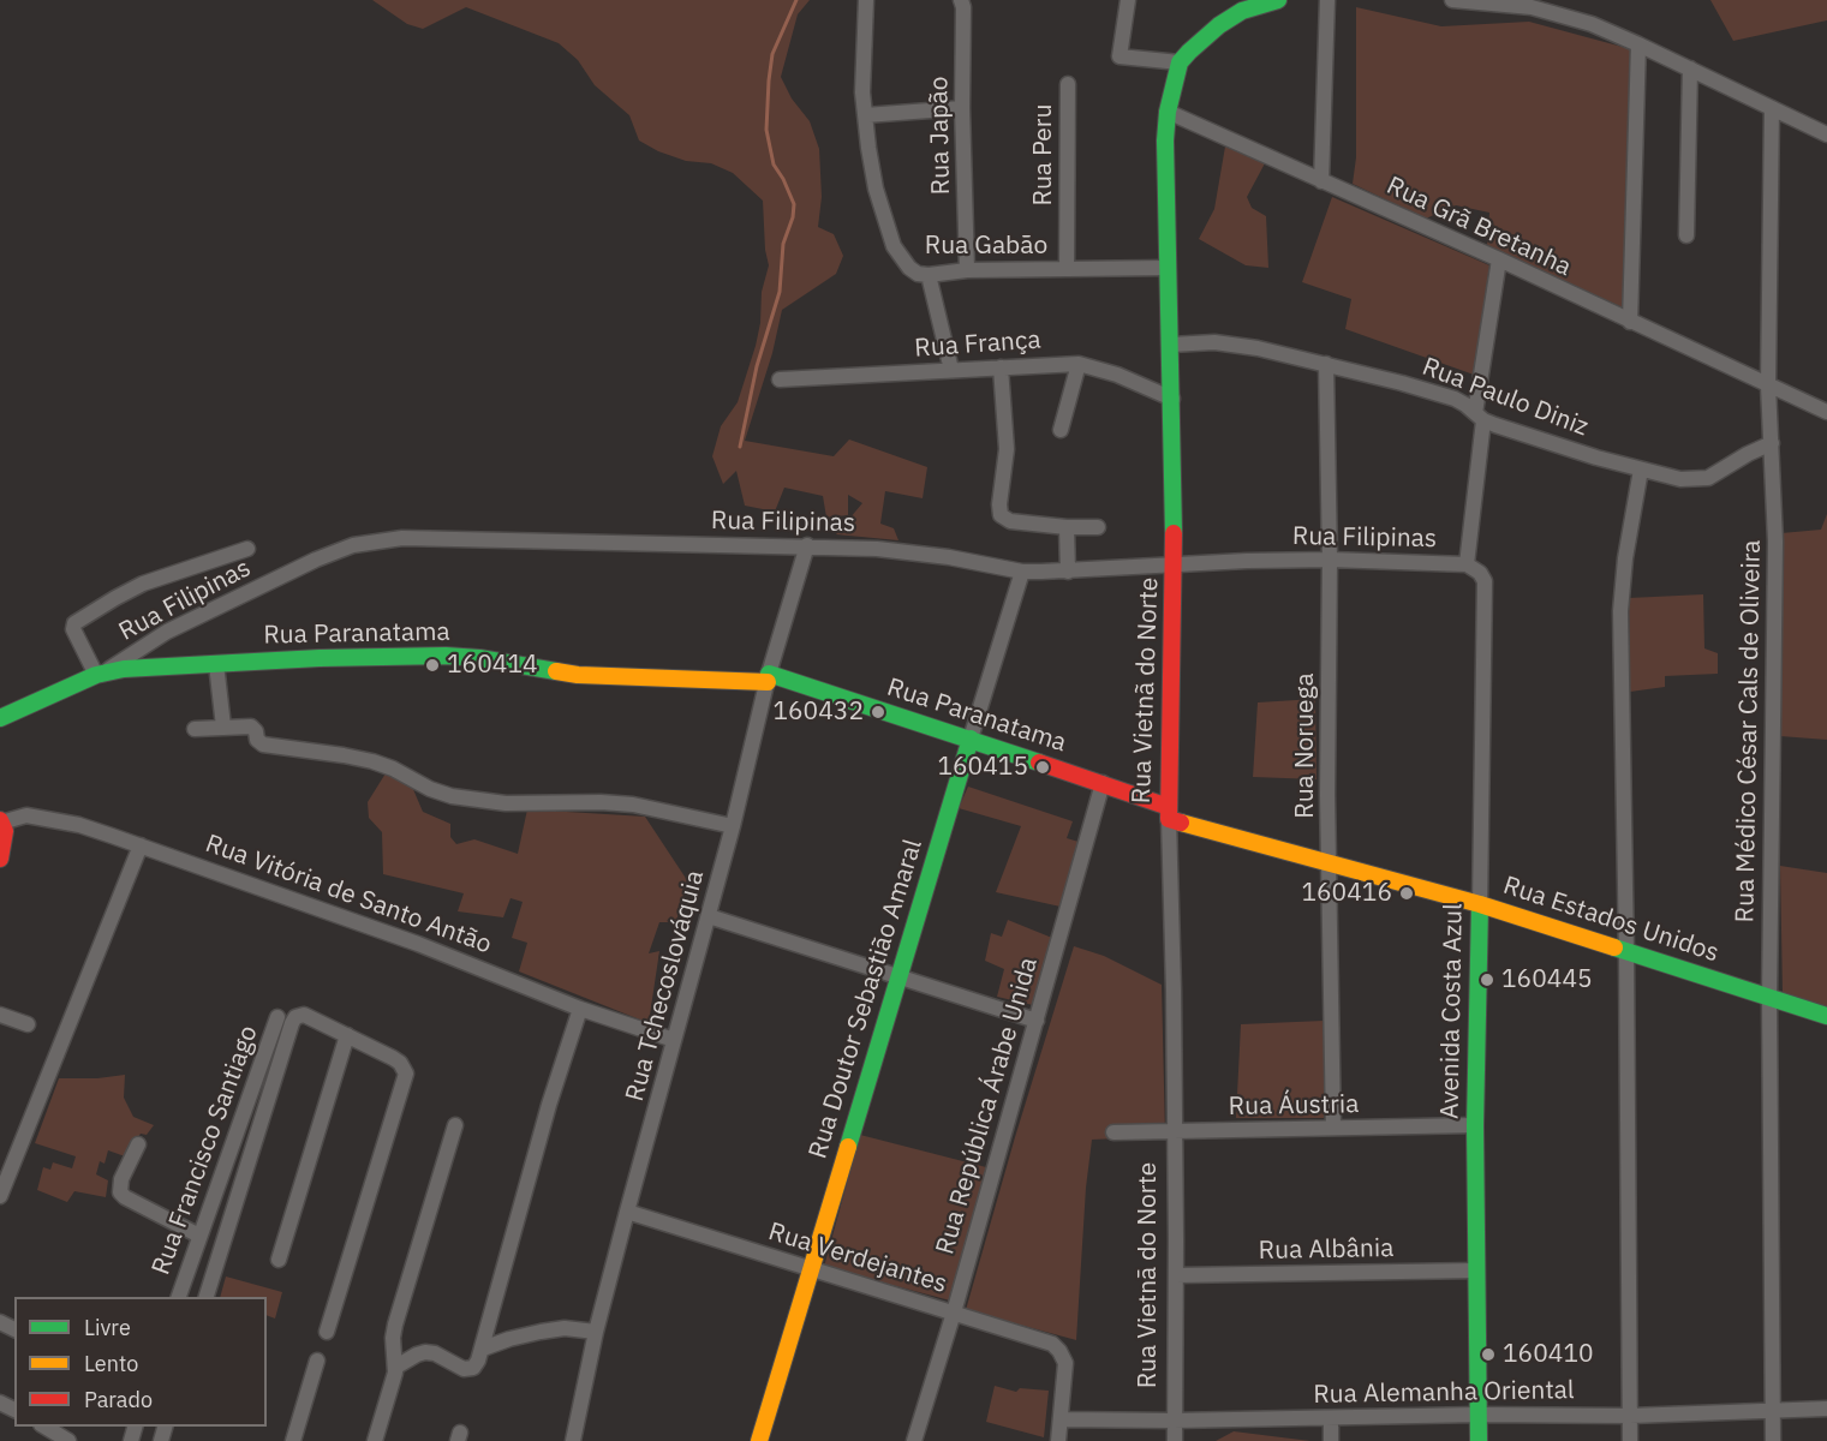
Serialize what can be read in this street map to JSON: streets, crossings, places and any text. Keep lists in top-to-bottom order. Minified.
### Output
{"streets":{"street":["Rua Japão","Rua Peru","Rua Grã Bretanha","Rua Gabão","Rua França","Rua Paulo Diniz","Rua Filipinas","Rua Paranatama","Rua Vietnã do Norte","Rua Médico César Cals de Oliveira","Rua Noruega","Rua Vitória de Santo Antão","Rua Estados Unidos","Rua Tchecoslováquia","Rua Doutor Sebastião Amaral","Avenida Costa Azul","Rua República Árabe Unida","Rua Áustria","Rua Francisco Santiago","Rua Albânia","Rua Verdejantes","Rua Alemanha Oriental"]},"crossings":[["Rua Japão","Rua Gabão"],["Rua Peru","Rua Gabão"],["Rua Grã Bretanha","Rua Vietnã do Norte"],["Rua Grã Bretanha","Rua Médico César Cals de Oliveira"],["Rua Gabão","Rua Vietnã do Norte"],["Rua França","Rua Vietnã do Norte"],["Rua Paulo Diniz","Rua Vietnã do Norte"],["Rua Paulo Diniz","Rua Médico César Cals de Oliveira"],["Rua Paulo Diniz","Rua Noruega"],["Rua Filipinas","Rua Paranatama"],["Rua Filipinas","Rua Vietnã do Norte"],["Rua Filipinas","Rua Noruega"],["Rua Filipinas","Rua Tchecoslováquia"],["Rua Filipinas","Rua Doutor Sebastião Amaral"],["Rua Filipinas","Avenida Costa Azul"],["Rua Paranatama","Rua Vietnã do Norte"],["Rua Paranatama","Rua Estados Unidos"],["Rua Paranatama","Rua Tchecoslováquia"],["Rua Paranatama","Rua Doutor Sebastião Amaral"],["Rua Paranatama","Rua República Árabe Unida"],["Rua Vietnã do Norte","Rua Estados Unidos"],["Rua Vietnã do Norte","Rua Áustria"],["Rua Vietnã do Norte","Rua Albânia"],["Rua Vietnã do Norte","Rua Alemanha Oriental"],["Rua Médico César Cals de Oliveira","Rua Estados Unidos"],["Rua Médico César Cals de Oliveira","Rua Alemanha Oriental"],["Rua Noruega","Rua Estados Unidos"],["Rua Noruega","Rua Áustria"],["Rua Vitória de Santo Antão","Rua Tchecoslováquia"],["Rua Estados Unidos","Avenida Costa Azul"],["Rua Tchecoslováquia","Rua Verdejantes"],["Rua Doutor Sebastião Amaral","Rua Verdejantes"],["Avenida Costa Azul","Rua Áustria"],["Avenida Costa Azul","Rua Albânia"],["Avenida Costa Azul","Rua Alemanha Oriental"],["Rua República Árabe Unida","Rua Verdejantes"],["Rua Verdejantes","Rua Alemanha Oriental"]],"places":["160414","160432","160415","160416","160445","160410"],"legend":["Livre","Lento","Parado"]}
